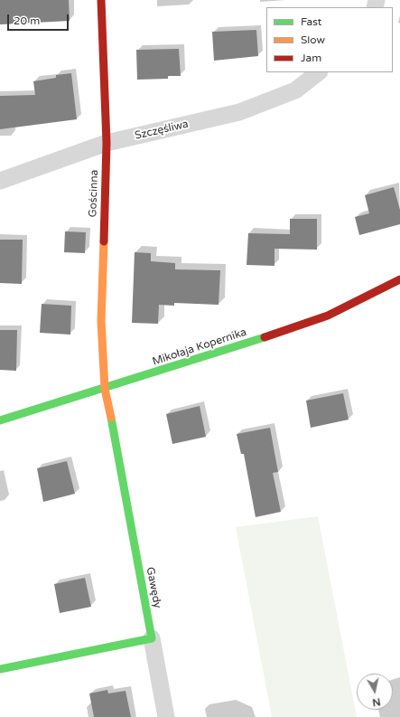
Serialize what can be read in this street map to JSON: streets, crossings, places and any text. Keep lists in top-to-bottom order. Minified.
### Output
{"streets":{"street":["Szczęśliwa","Gościnna","Mikołaja Kopernika","Gawędy"]},"crossings":[["Szczęśliwa","Gościnna"],["Gościnna","Mikołaja Kopernika"],["Gościnna","Gawędy"],["Mikołaja Kopernika","Gawędy"]],"legend":["Fast","Slow","Jam"],"scale_bar":"20 m","north":"bottom"}
